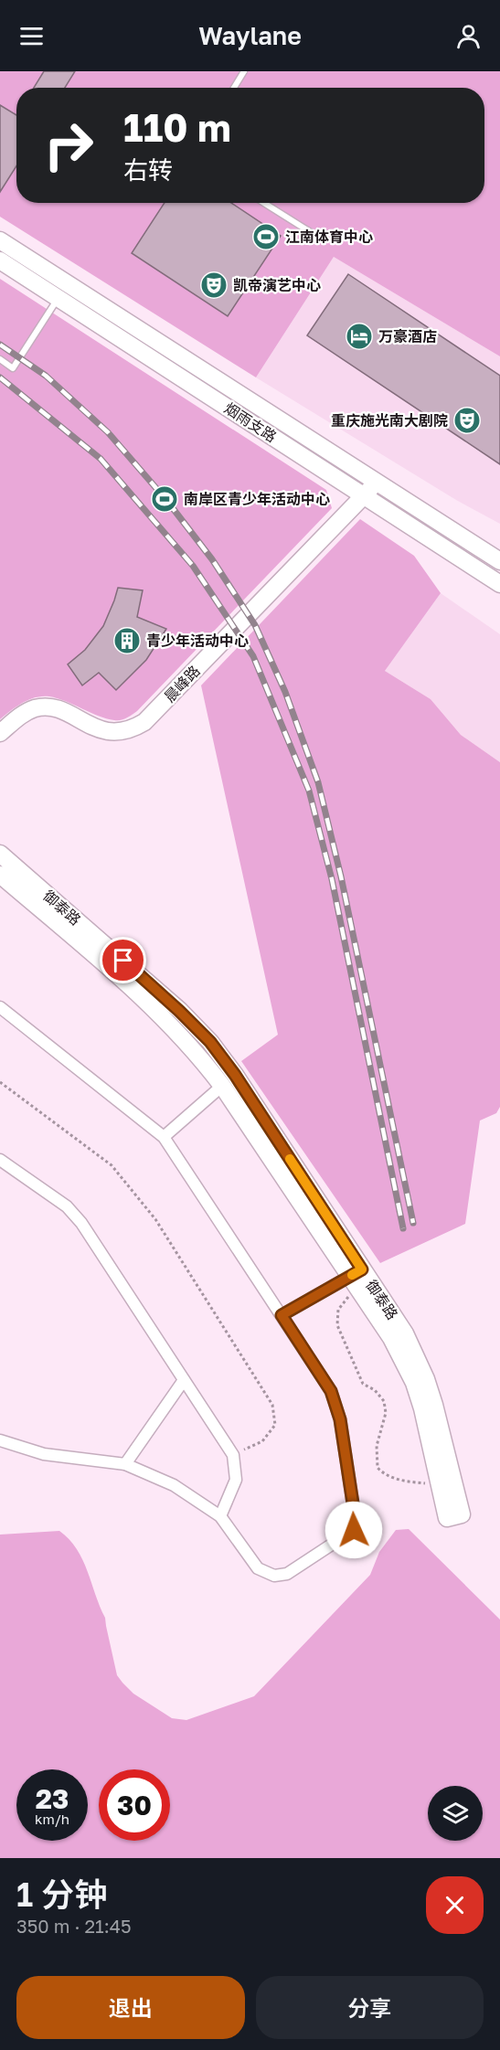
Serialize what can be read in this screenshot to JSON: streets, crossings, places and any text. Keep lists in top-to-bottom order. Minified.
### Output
{"streets":{"street":["烟雨支路","晨峰路","御泰路"]},"crossings":[["烟雨支路","晨峰路"]],"places":{"sports":["江南体育中心","南岸区青少年活动中心"],"theatre":["凯帝演艺中心","重庆施光南大剧院"],"hotel":["万豪酒店"],"building":["青少年活动中心"]},"page":{"header":"Waylane","turn":["110 m","右转"],"speed":"23 km/h","limit":"30","heading":["1 分钟","350 m · 21:45"],"buttons":["退出","分享"]}}
